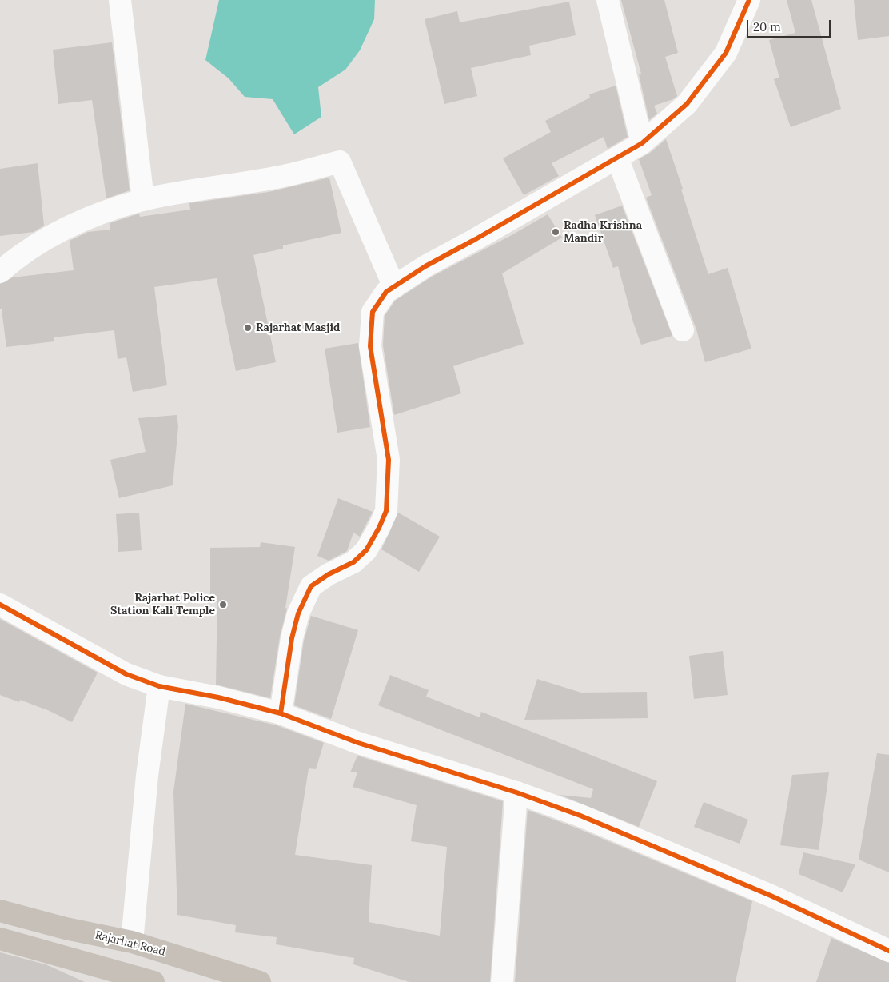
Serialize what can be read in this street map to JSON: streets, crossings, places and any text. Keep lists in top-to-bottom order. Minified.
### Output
{"streets":{"main road":["Rajarhat Road"]},"places":["Radha Krishna Mandir","Rajarhat Masjid","Rajarhat Police Station Kali Temple"],"scale_bar":"20 m"}
